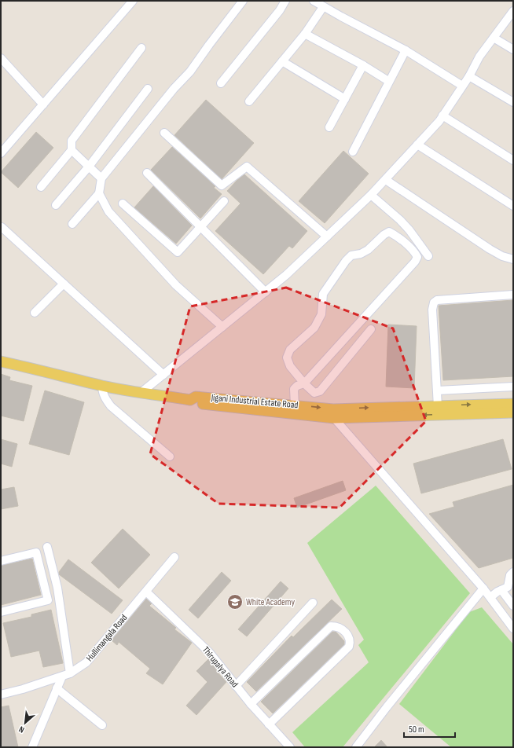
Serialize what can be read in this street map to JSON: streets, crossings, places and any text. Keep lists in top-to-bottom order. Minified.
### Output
{"streets":{"main road":["Jigani Industrial Estate Road"],"street":["Hullimangala Road","Thirupalya Road"]},"crossings":[["Hullimangala Road","Thirupalya Road"]],"places":{"school or university":["White Academy"]},"scale_bar":"50 m","north":"bottom left"}
